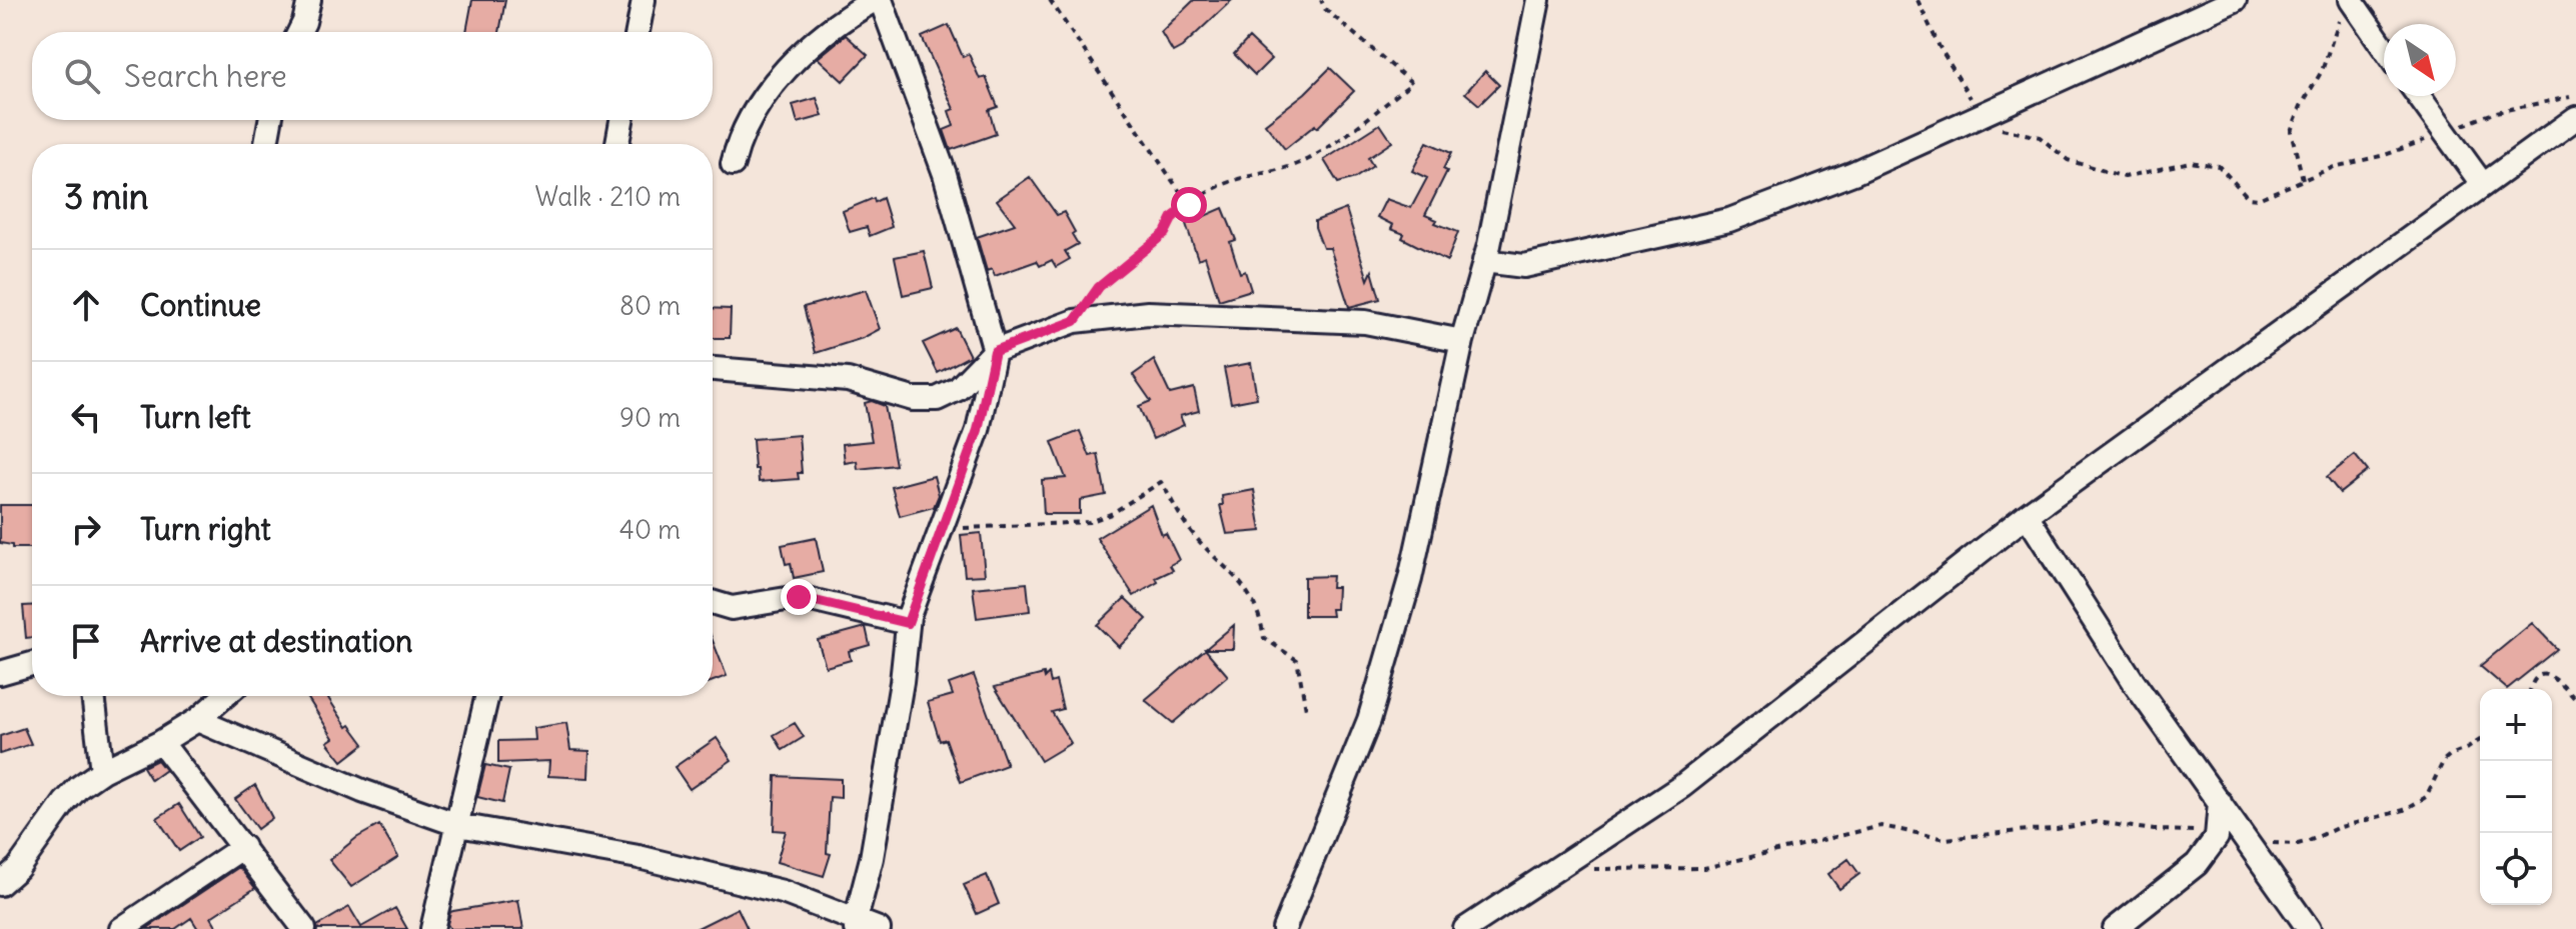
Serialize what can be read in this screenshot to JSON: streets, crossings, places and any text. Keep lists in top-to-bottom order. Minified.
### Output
{"north":"bottom right","page":{"search":"Search here","heading":["3 min","Walk · 210 m"],"list":[["Continue","80 m"],["Turn left","90 m"],["Turn right","40 m"],"Arrive at destination"],"map_buttons":["+","−"]}}
